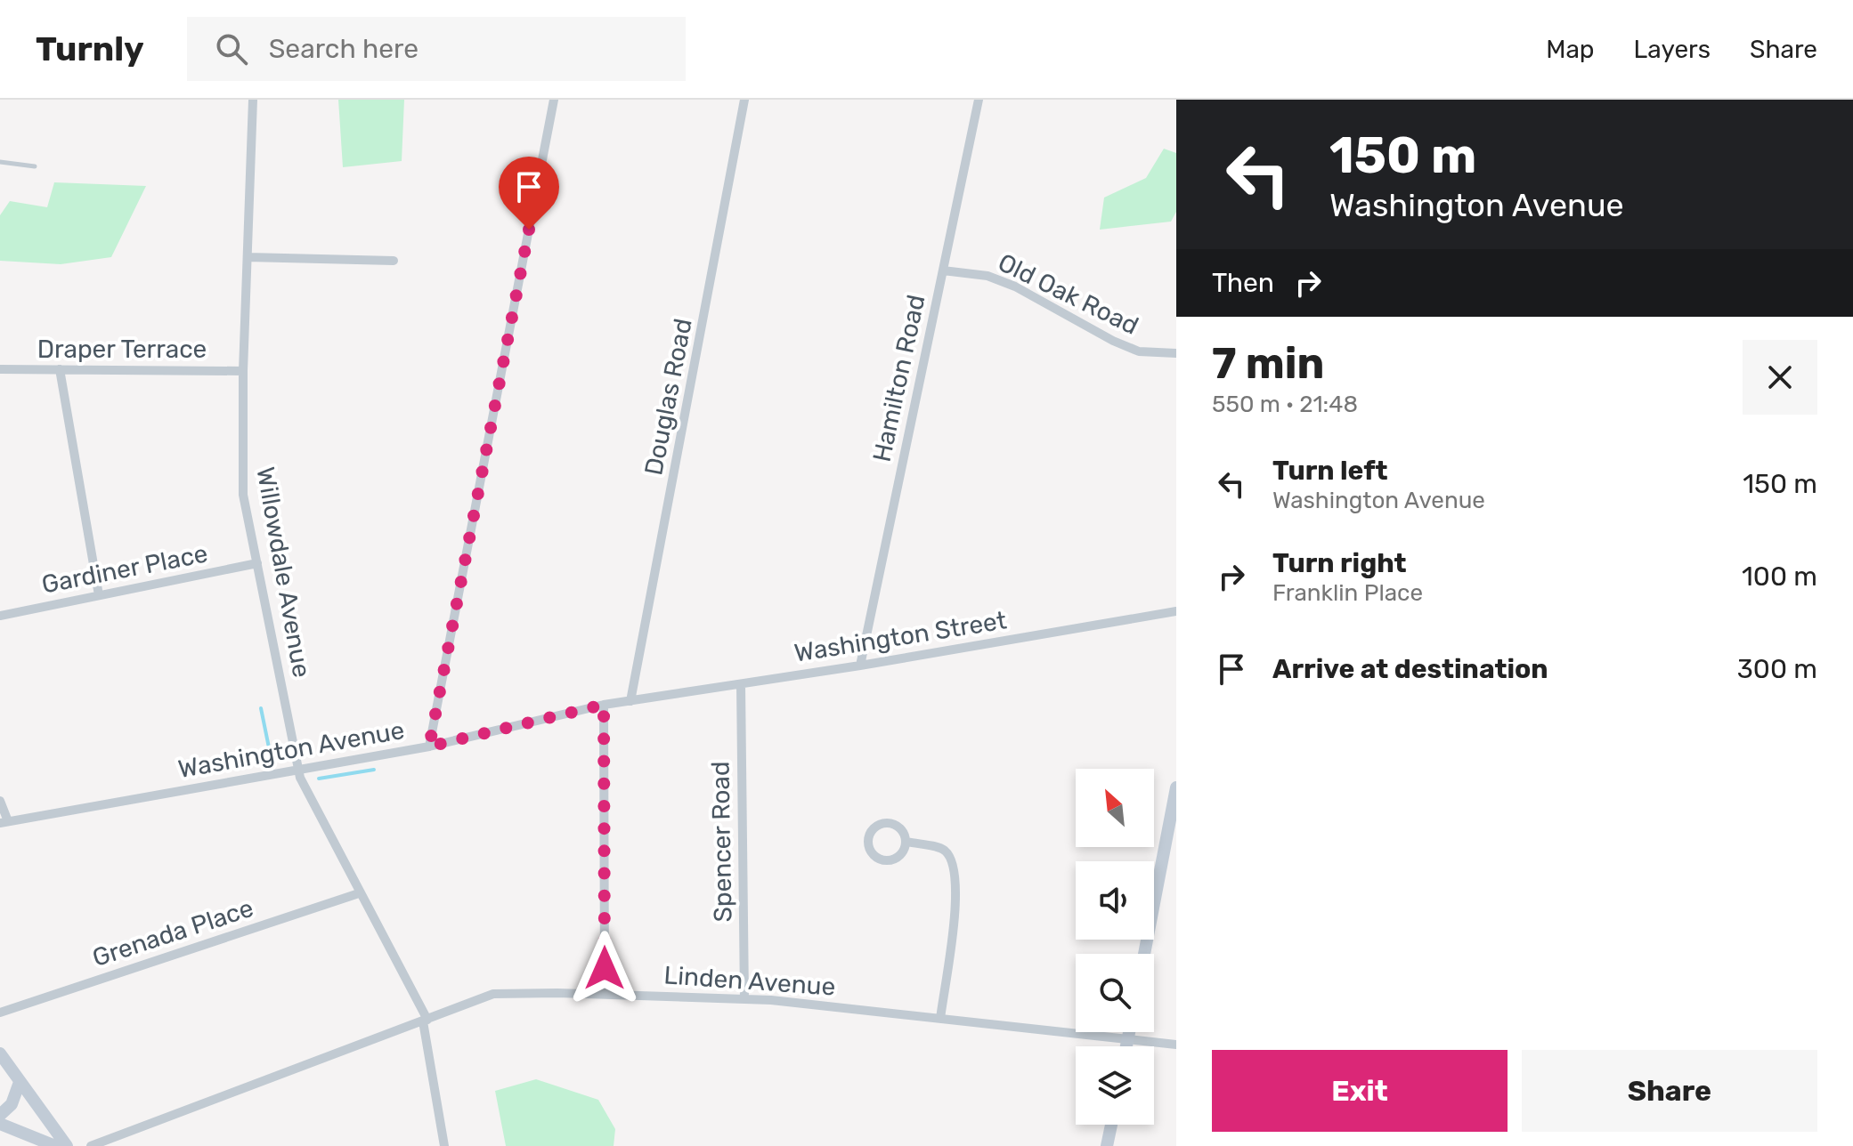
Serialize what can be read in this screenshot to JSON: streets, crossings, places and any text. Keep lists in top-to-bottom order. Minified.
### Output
{"streets":{"street":["Old Oak Road","Draper Terrace","Hamilton Road","Douglas Road","Gardiner Place","Willowdale Avenue","Washington Street","Washington Avenue","Spencer Road","Grenada Place","Linden Avenue"]},"crossings":[["Old Oak Road","Hamilton Road"],["Draper Terrace","Willowdale Avenue"],["Hamilton Road","Washington Street"],["Douglas Road","Washington Street"],["Douglas Road","Washington Avenue"],["Gardiner Place","Willowdale Avenue"],["Willowdale Avenue","Washington Avenue"],["Willowdale Avenue","Grenada Place"],["Willowdale Avenue","Linden Avenue"],["Washington Street","Washington Avenue"],["Washington Street","Spencer Road"],["Spencer Road","Linden Avenue"]],"north":"top left","page":{"header":"Turnly","search":"Search here","nav":["Map","Layers","Share"],"turn":["150 m","Washington Avenue"],"then":"Then","heading":["7 min","550 m · 21:48"],"list":[{"name":"Turn left","note":"Washington Avenue","value":"150 m"},{"name":"Turn right","note":"Franklin Place","value":"100 m"},{"name":"Arrive at destination","value":"300 m"}],"buttons":["Exit","Share"]}}
